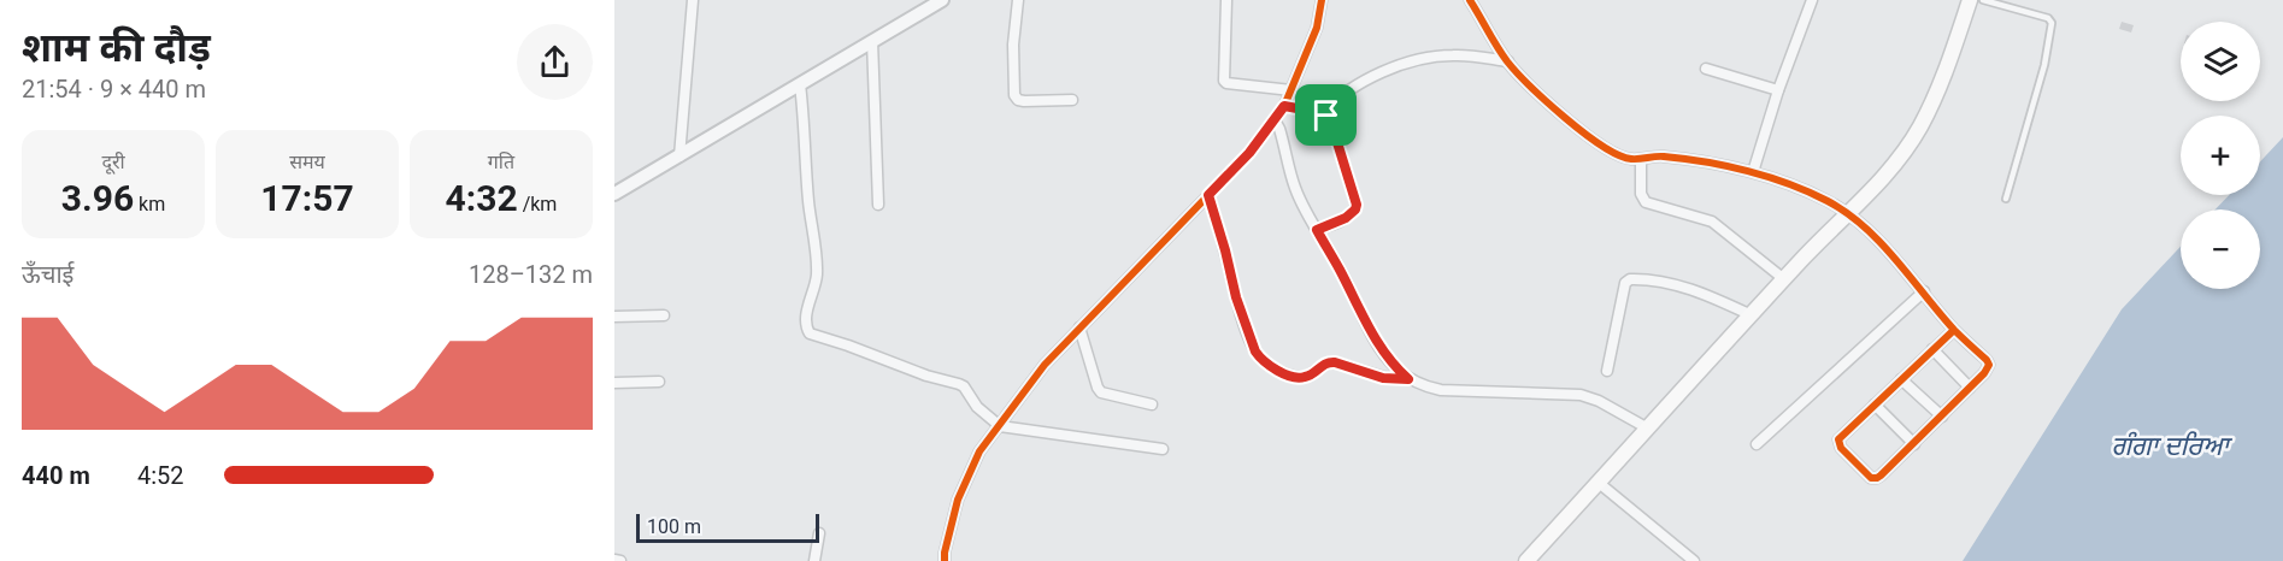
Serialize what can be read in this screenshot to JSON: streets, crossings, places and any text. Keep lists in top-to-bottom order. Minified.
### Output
{"water":["ਗੰਗਾ ਦਰਿਆ"],"scale_bar":"100 m","page":{"heading":["शाम की दौड़","21:54 · 9 × 440 m"],"map_buttons":["+","−"],"stats":[["दूरी","3.96 km"],["समय","17:57"],["गति","4:32 /km"]],"chart":["ऊँचाई","128–132 m"],"list":[{"name":"440 m","note":"4:52"}],"scale":"100 m"}}
